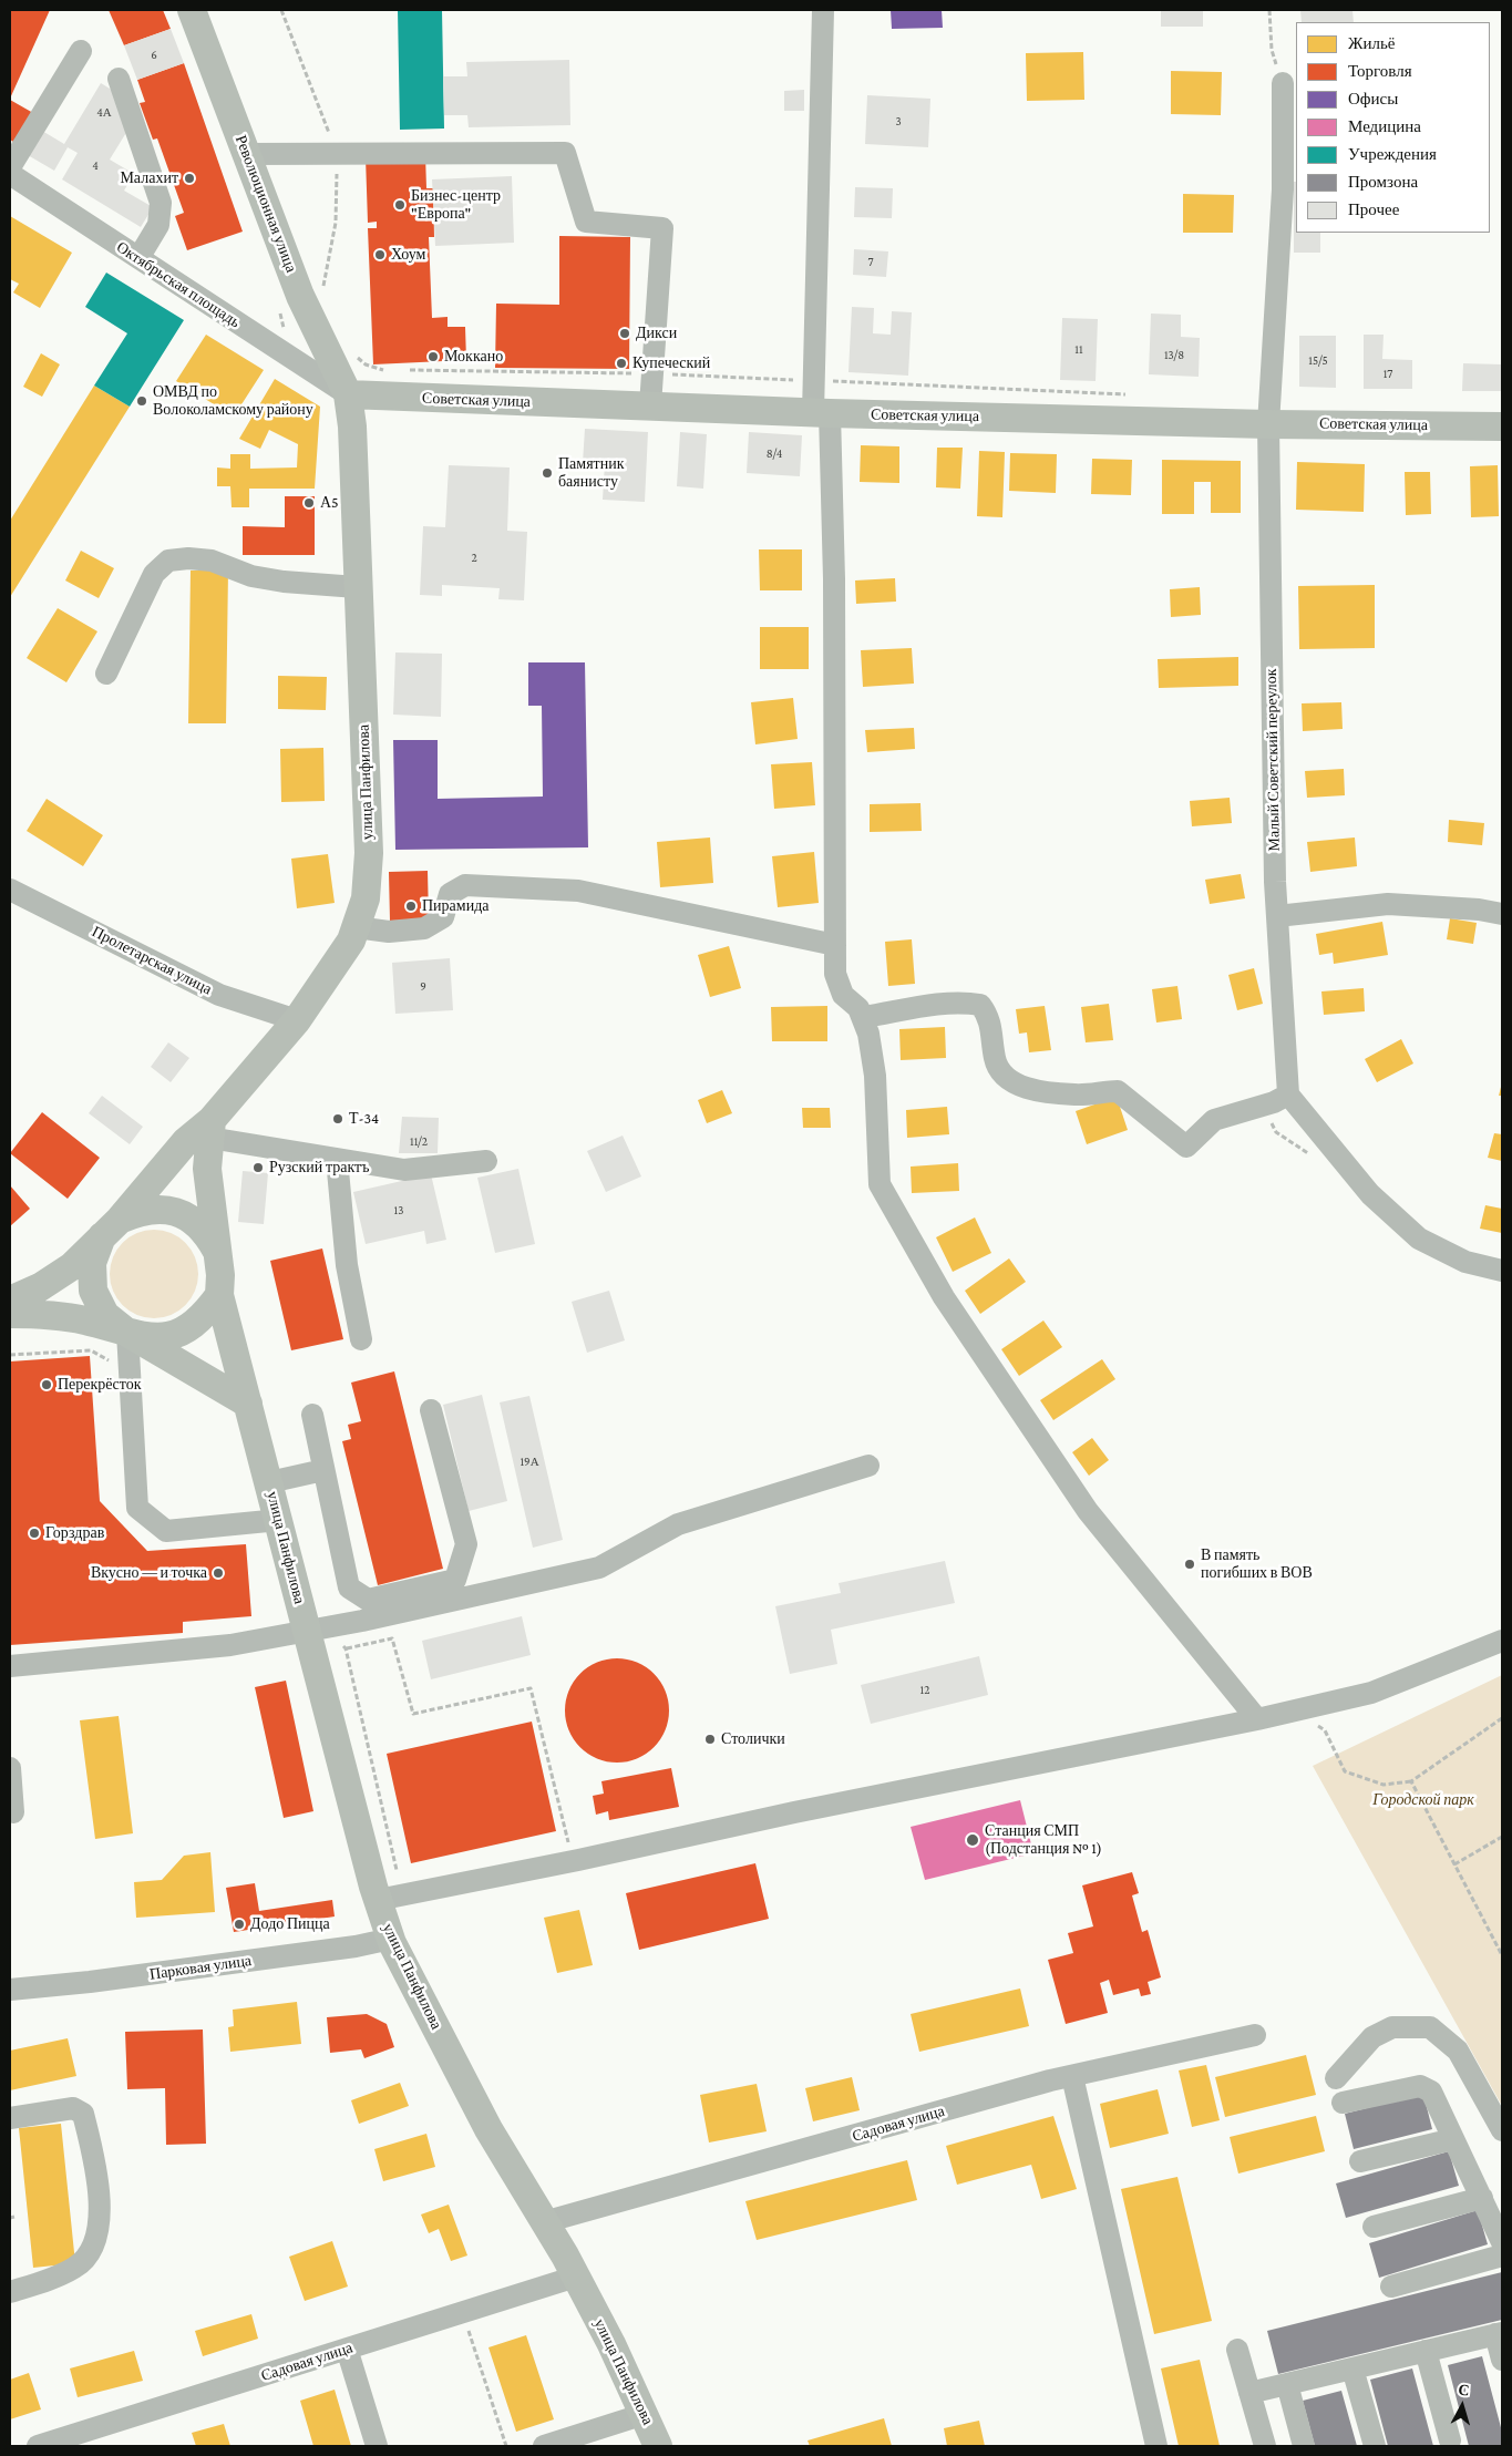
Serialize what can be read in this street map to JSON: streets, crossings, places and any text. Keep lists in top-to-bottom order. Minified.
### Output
{"streets":{"main road":["Революционная улица","Советская улица","улица Панфилова"],"street":["Октябрьская площадь","Малый Советский переулок","Пролетарская улица","Парковая улица","Садовая улица"]},"crossings":[["Революционная улица","Октябрьская площадь"],["Революционная улица","Советская улица"],["Революционная улица","улица Панфилова"],["Октябрьская площадь","Советская улица"],["Октябрьская площадь","улица Панфилова"],["Советская улица","Малый Советский переулок"],["Советская улица","улица Панфилова"],["улица Панфилова","Пролетарская улица"],["улица Панфилова","Парковая улица"],["улица Панфилова","Садовая улица"]],"parks":["Городской парк"],"places":["Малахит","Бизнес-центр \"Европа\"","Хоум","Дикси","Моккано","Купеческий","ОМВД по Волоколамскому району","Памятник баянисту","А5","Пирамида","Т-34","Рузский трактъ","Перекрёсток","Горздрав","В память погибших в ВОВ","Вкусно — и точка","Столички","Станция СМП (Подстанция № 1)","Додо Пицца"],"house_numbers":["6","4А","3","4","7","11","13/8","15/5","17","8/4","2","9","11/2","13","19А","12"],"legend":["Жильё","Торговля","Офисы","Медицина","Учреждения","Промзона","Прочее"],"north":"top"}
